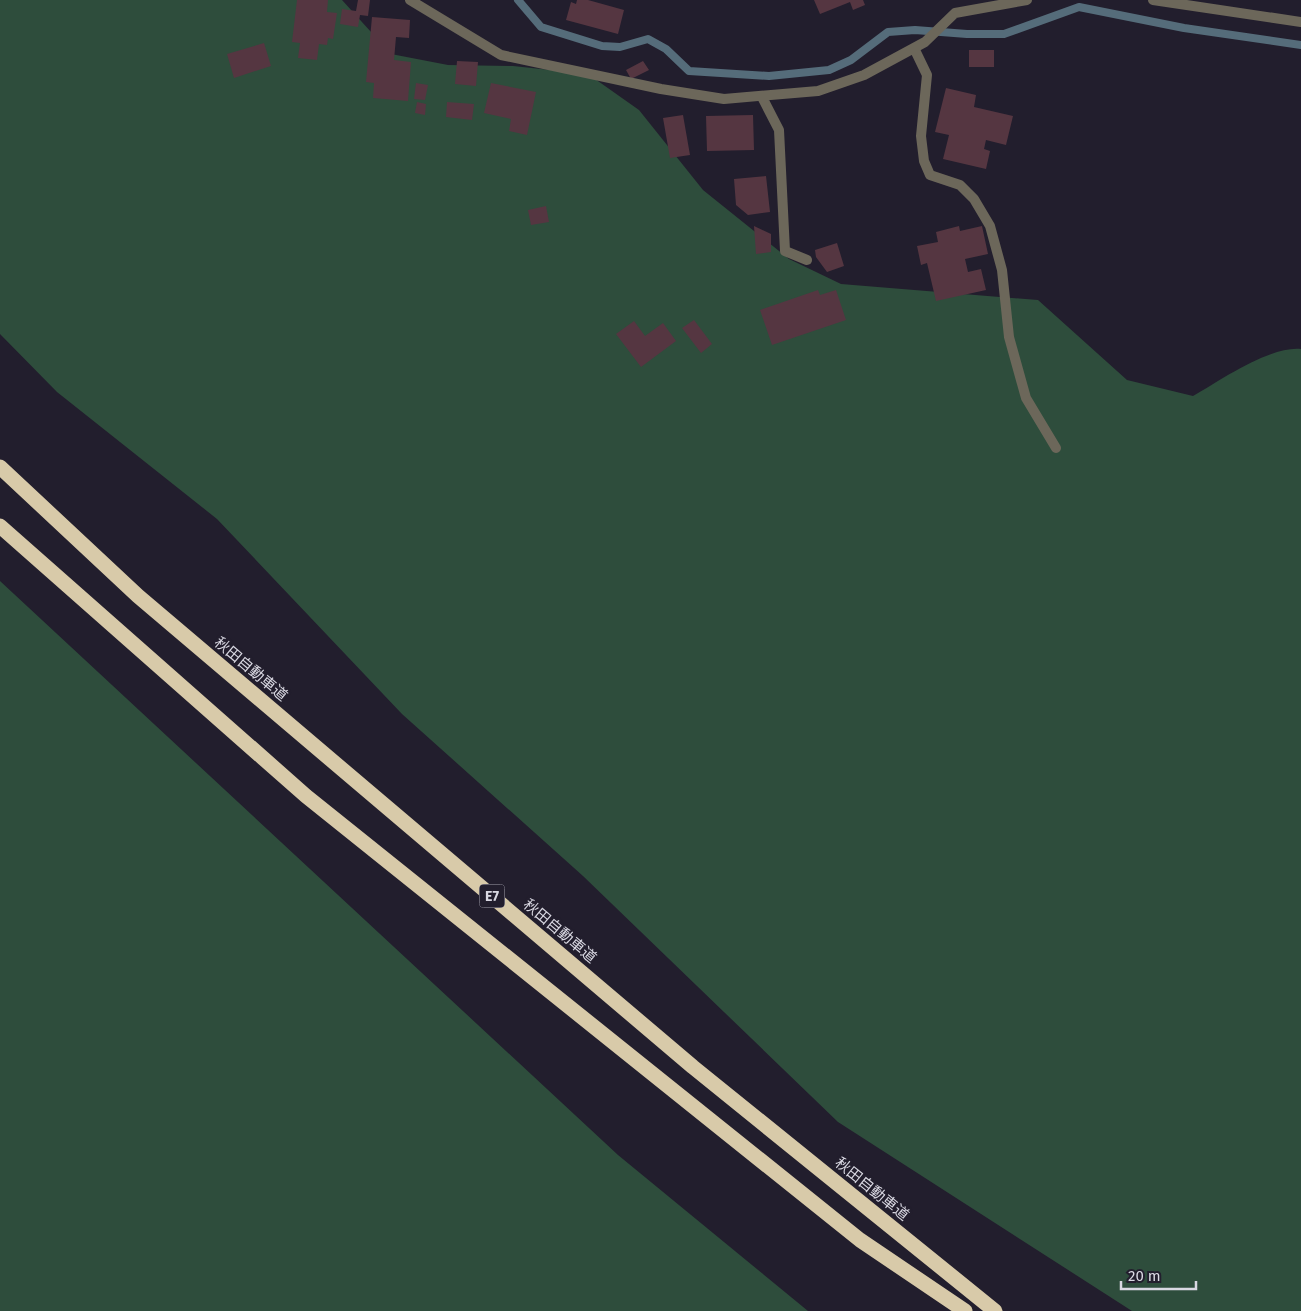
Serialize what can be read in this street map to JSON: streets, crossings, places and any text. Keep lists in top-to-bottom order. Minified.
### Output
{"streets":{"highway":["秋田自動車道","E7"]},"scale_bar":"20 m"}
